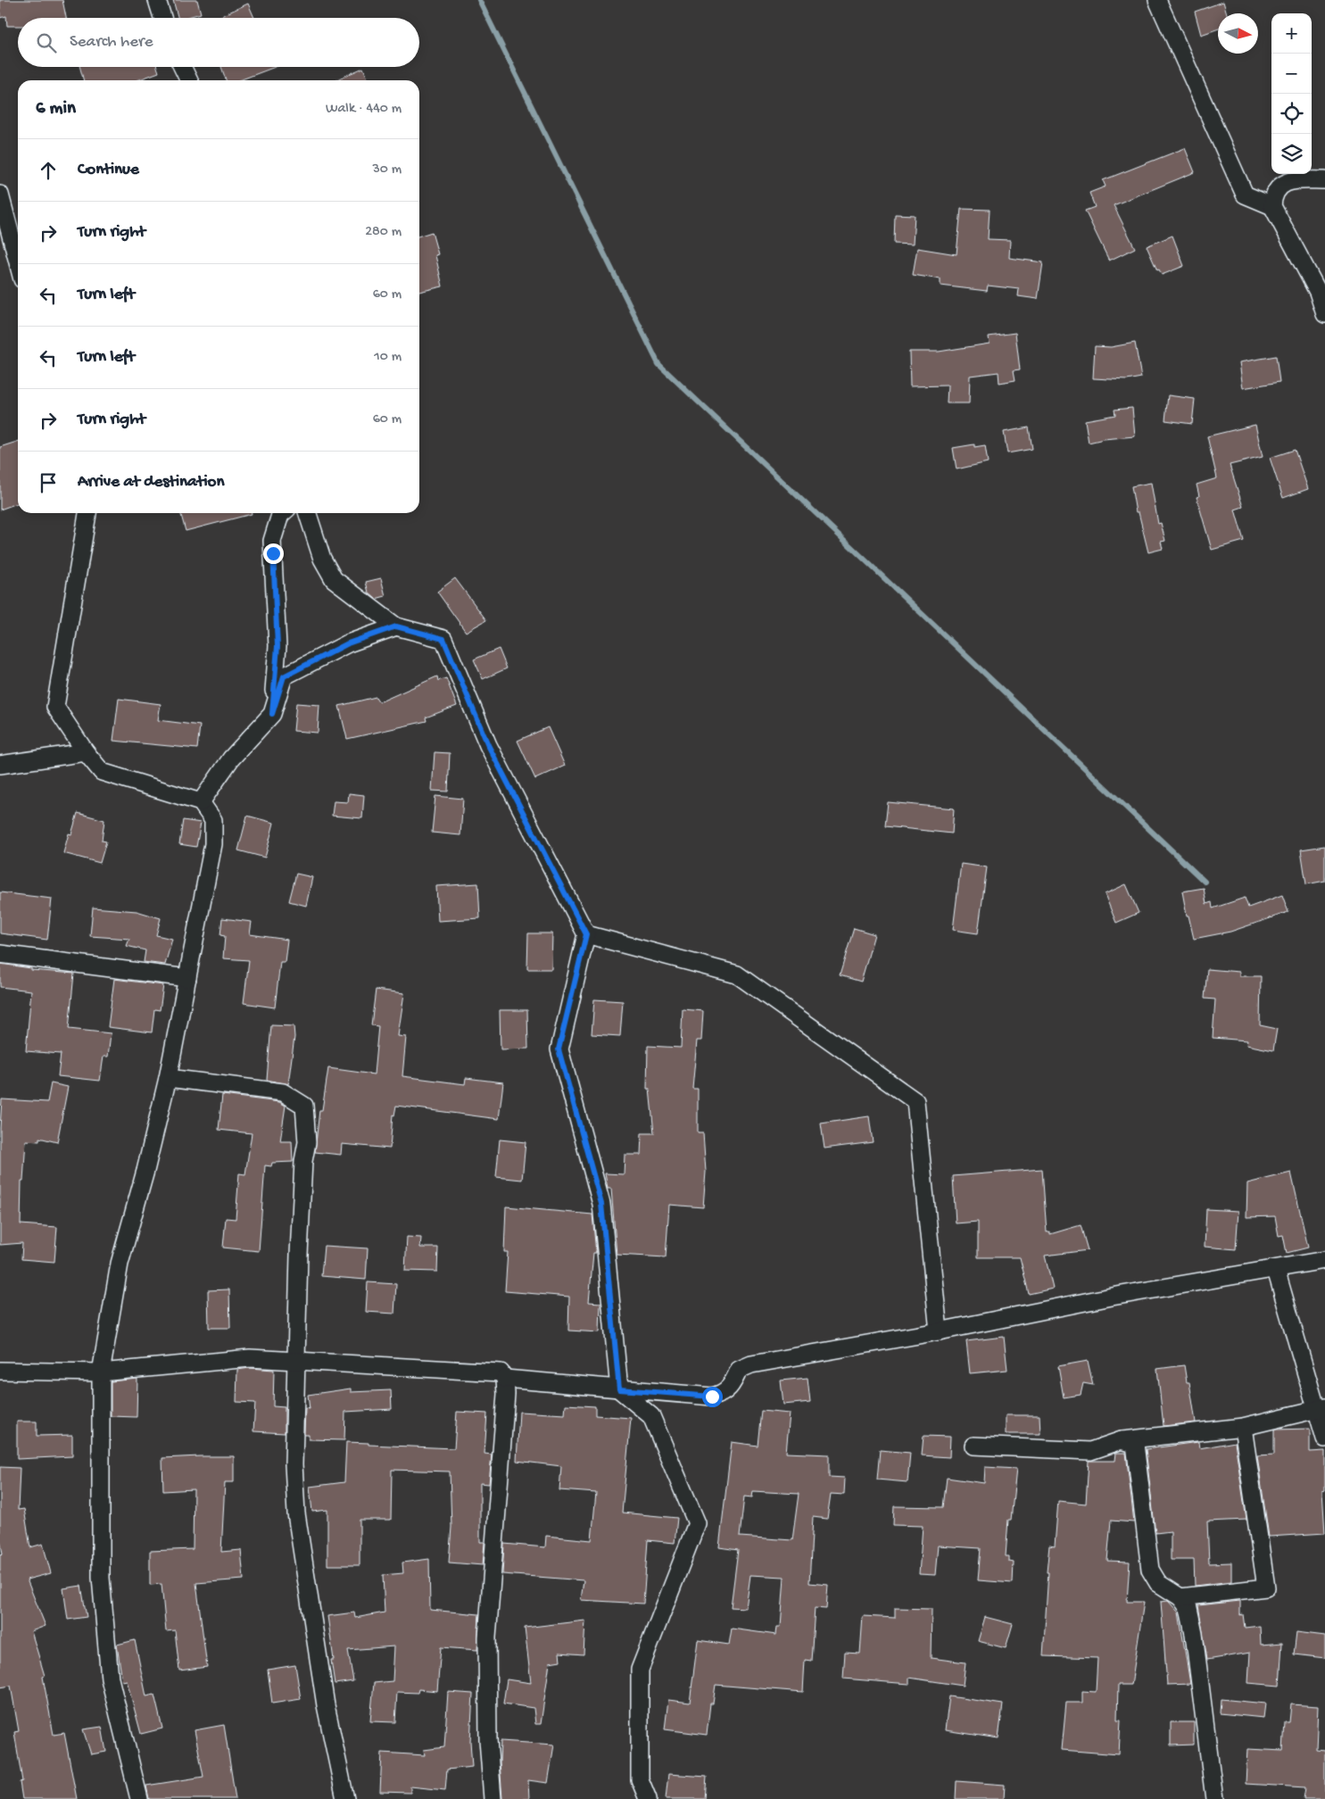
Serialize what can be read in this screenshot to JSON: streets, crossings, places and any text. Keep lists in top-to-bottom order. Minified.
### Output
{"north":"right","page":{"map_buttons":["+","−"],"search":"Search here","heading":["6 min","Walk · 440 m"],"list":[["Continue","30 m"],["Turn right","280 m"],["Turn left","60 m"],["Turn left","10 m"],["Turn right","60 m"],"Arrive at destination"]}}
